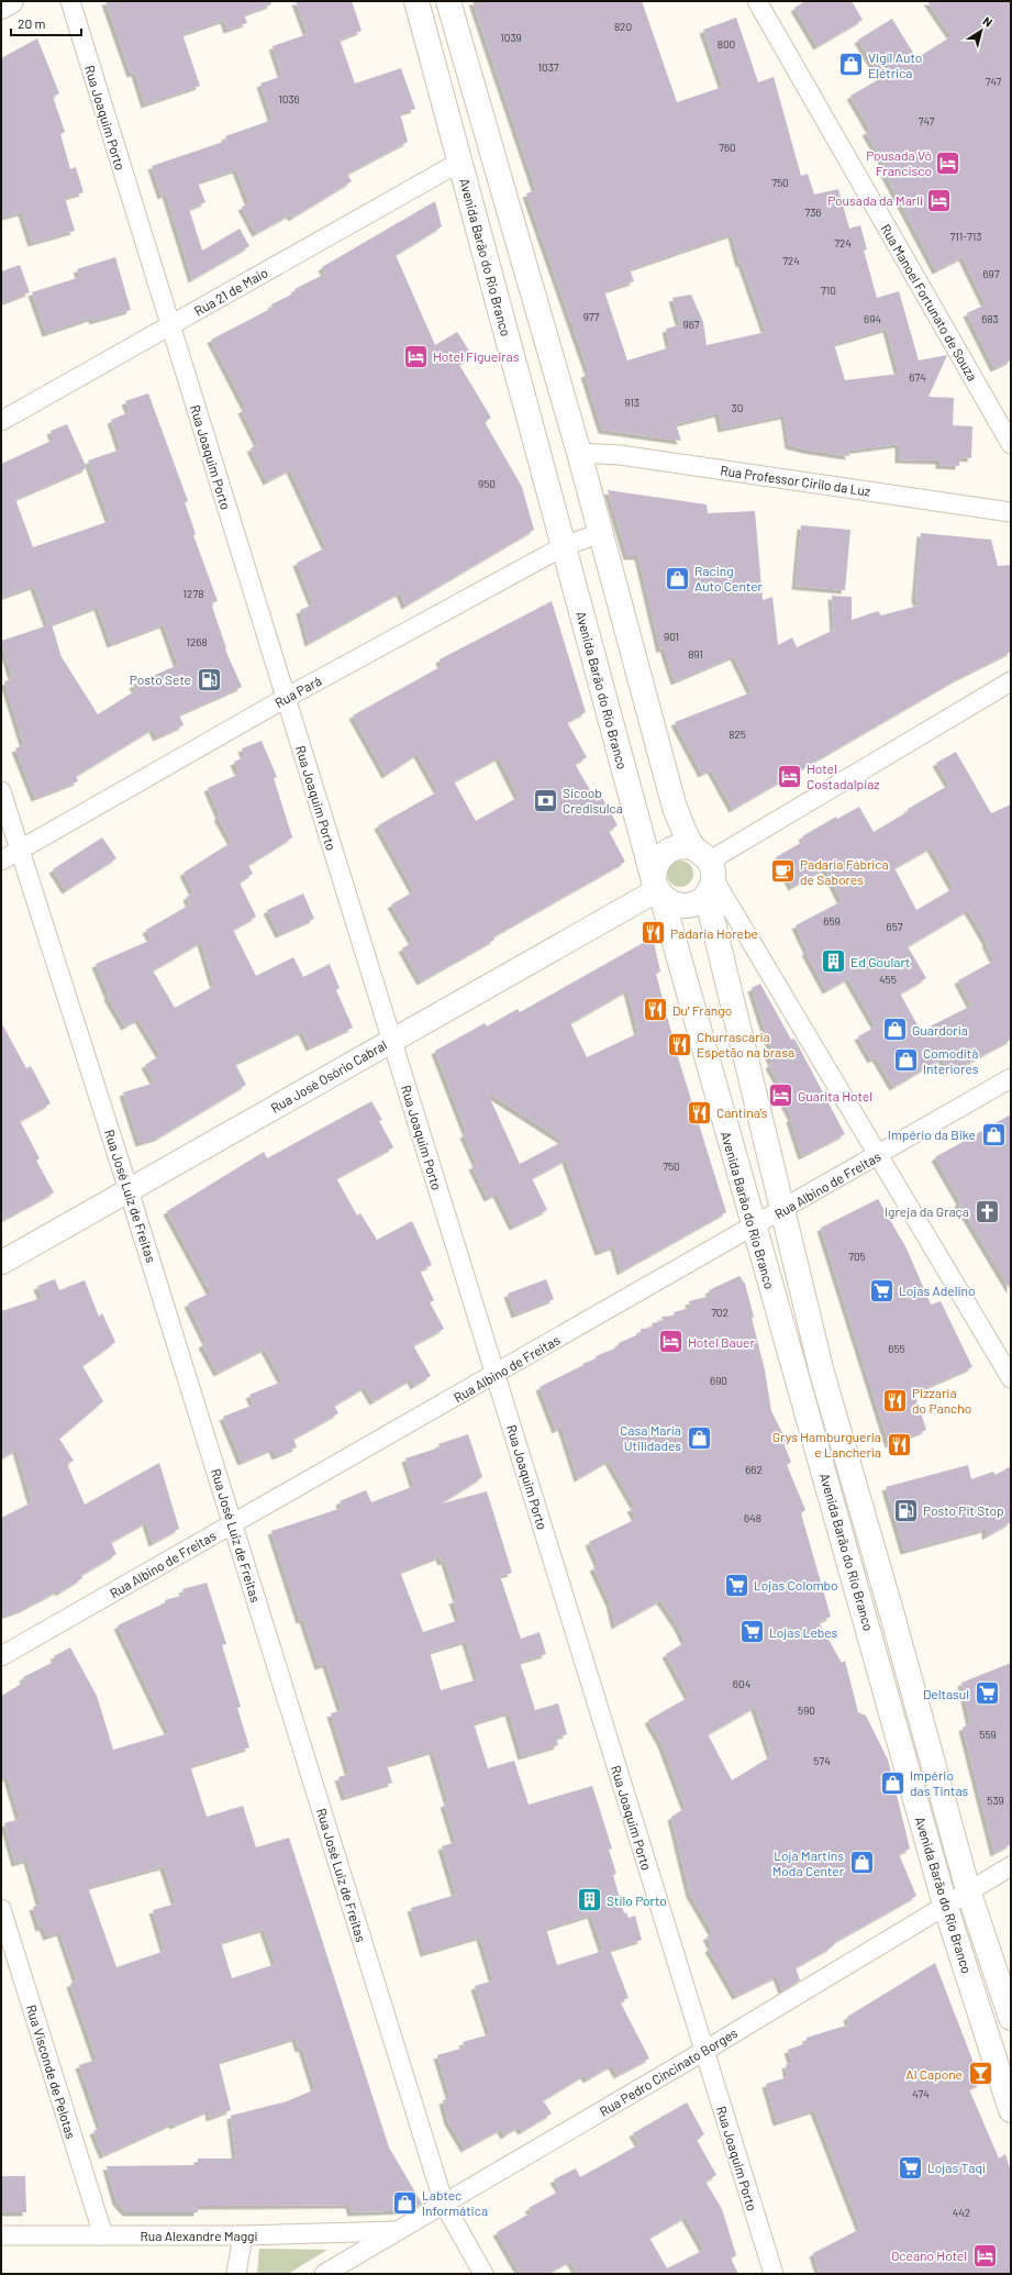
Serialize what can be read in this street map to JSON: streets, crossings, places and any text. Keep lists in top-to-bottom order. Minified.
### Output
{"streets":{"main road":["Avenida Barão do Rio Branco"],"street":["Rua Joaquim Porto","Rua 21 de Maio","Rua Manoel Fortunato de Souza","Rua Professor Cirilo da Luz","Rua Pará","Rua José Osório Cabral","Rua Albino de Freitas","Rua José Luiz de Freitas","Rua Visconde de Pelotas","Rua Pedro Cincinato Borges","Rua Alexandre Maggi"]},"crossings":[["Rua Joaquim Porto","Rua 21 de Maio"],["Rua Joaquim Porto","Rua Pará"],["Rua Joaquim Porto","Rua José Osório Cabral"],["Rua Joaquim Porto","Rua Albino de Freitas"],["Rua Joaquim Porto","Rua Pedro Cincinato Borges"],["Avenida Barão do Rio Branco","Rua 21 de Maio"],["Avenida Barão do Rio Branco","Rua Professor Cirilo da Luz"],["Avenida Barão do Rio Branco","Rua Pará"],["Avenida Barão do Rio Branco","Rua José Osório Cabral"],["Avenida Barão do Rio Branco","Rua Albino de Freitas"],["Avenida Barão do Rio Branco","Rua Pedro Cincinato Borges"],["Rua Pará","Rua José Luiz de Freitas"],["Rua José Osório Cabral","Rua José Luiz de Freitas"],["Rua Albino de Freitas","Rua José Luiz de Freitas"],["Rua José Luiz de Freitas","Rua Pedro Cincinato Borges"],["Rua Visconde de Pelotas","Rua Alexandre Maggi"],["Rua Pedro Cincinato Borges","Rua Alexandre Maggi"]],"places":{"shop":["Vigil Auto Elétrica","Racing Auto Center","Guardoria","Comodità Interiores","Império da Bike","Casa Maria Utilidades","Império das Tintas","Loja Martins Moda Center","Labtec Informática"],"hotel":["Pousada Vô Francisco","Pousada da Marli","Hotel Figueiras","Hotel Costadalpiaz","Guarita Hotel","Hotel Bauer","Oceano Hotel"],"fuel station":["Posto Sete","Posto Pit Stop"],"bank":["Sicoob Credisulca"],"cafe":["Padaria Fábrica de Sabores"],"restaurant":["Padaria Horebe","Du' Frango","Churrascaria Espetão na brasa","Cantina's","Pizzaria do Pancho","Grys Hamburgueria e Lancheria"],"building":["Ed Goulart","Stilo Porto"],"church":["Igreja da Graça"],"supermarket":["Lojas Adelino","Lojas Colombo","Lojas Lebes","Deltasul","Lojas Taqi"],"bar":["Al Capone"]},"house_numbers":["820","1039","800","1037","747","1036","747","760","750","736","711-713","724","724","697","710","977","694","683","967","674","913","30","950","1278","901","1268","891","825","659","657","455","750","705","702","655","690","662","648","604","590","559","574","539","474","442"],"scale_bar":"20 m","north":"top right"}
